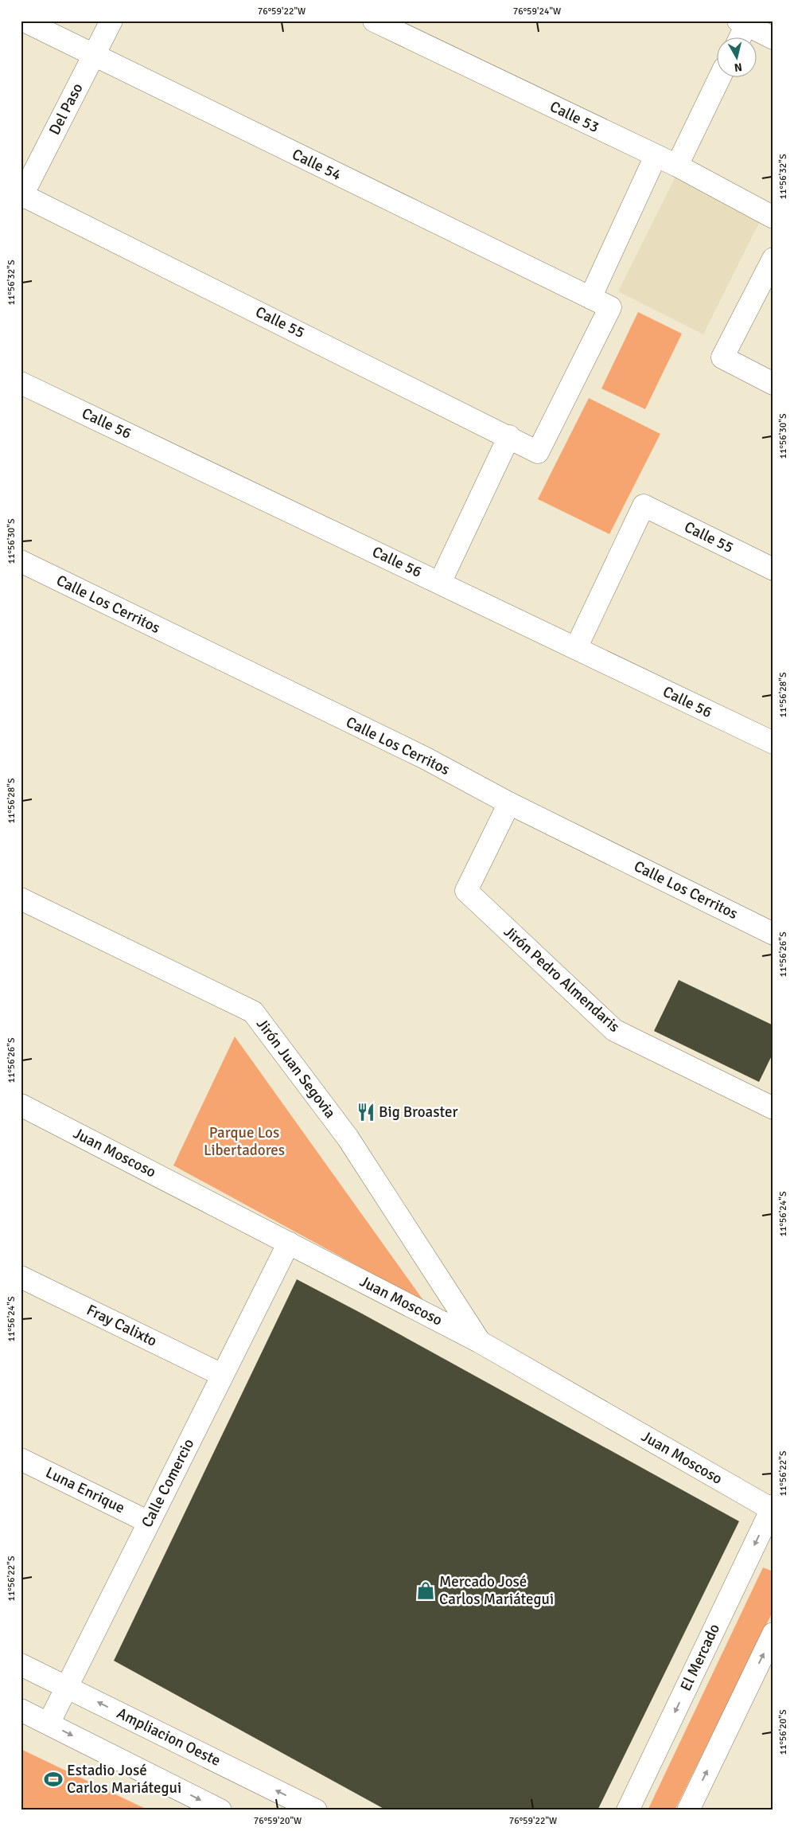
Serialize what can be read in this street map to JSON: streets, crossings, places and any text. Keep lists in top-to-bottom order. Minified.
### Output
{"streets":{"street":["Del Paso","Calle 53","Calle 54","Calle 55","Calle 56","Calle Los Cerritos","Jirón Pedro Almendaris","Jirón Juan Segovia","Juan Moscoso","Fray Calixto","Calle Comercio","Luna Enrique","El Mercado","Ampliacion Oeste"]},"crossings":[["Del Paso","Calle 54"],["Del Paso","Calle 55"],["Calle 54","Calle 55"],["Calle 55","Calle 56"],["Calle Los Cerritos","Jirón Pedro Almendaris"],["Jirón Juan Segovia","Juan Moscoso"],["Juan Moscoso","Calle Comercio"],["Juan Moscoso","El Mercado"],["Fray Calixto","Calle Comercio"],["Calle Comercio","Luna Enrique"],["Calle Comercio","Ampliacion Oeste"]],"parks":["Parque Los Libertadores"],"places":{"restaurant":["Big Broaster"],"shop":["Mercado José Carlos Mariátegui"],"sports":["Estadio José Carlos Mariátegui"]},"north":"bottom","coordinates":["76°59'22\"W","76°59'24\"W","11°56'32\"S","11°56'30\"S","11°56'28\"S","11°56'26\"S","11°56'24\"S","11°56'22\"S","11°56'20\"S","76°59'20\"W"]}
